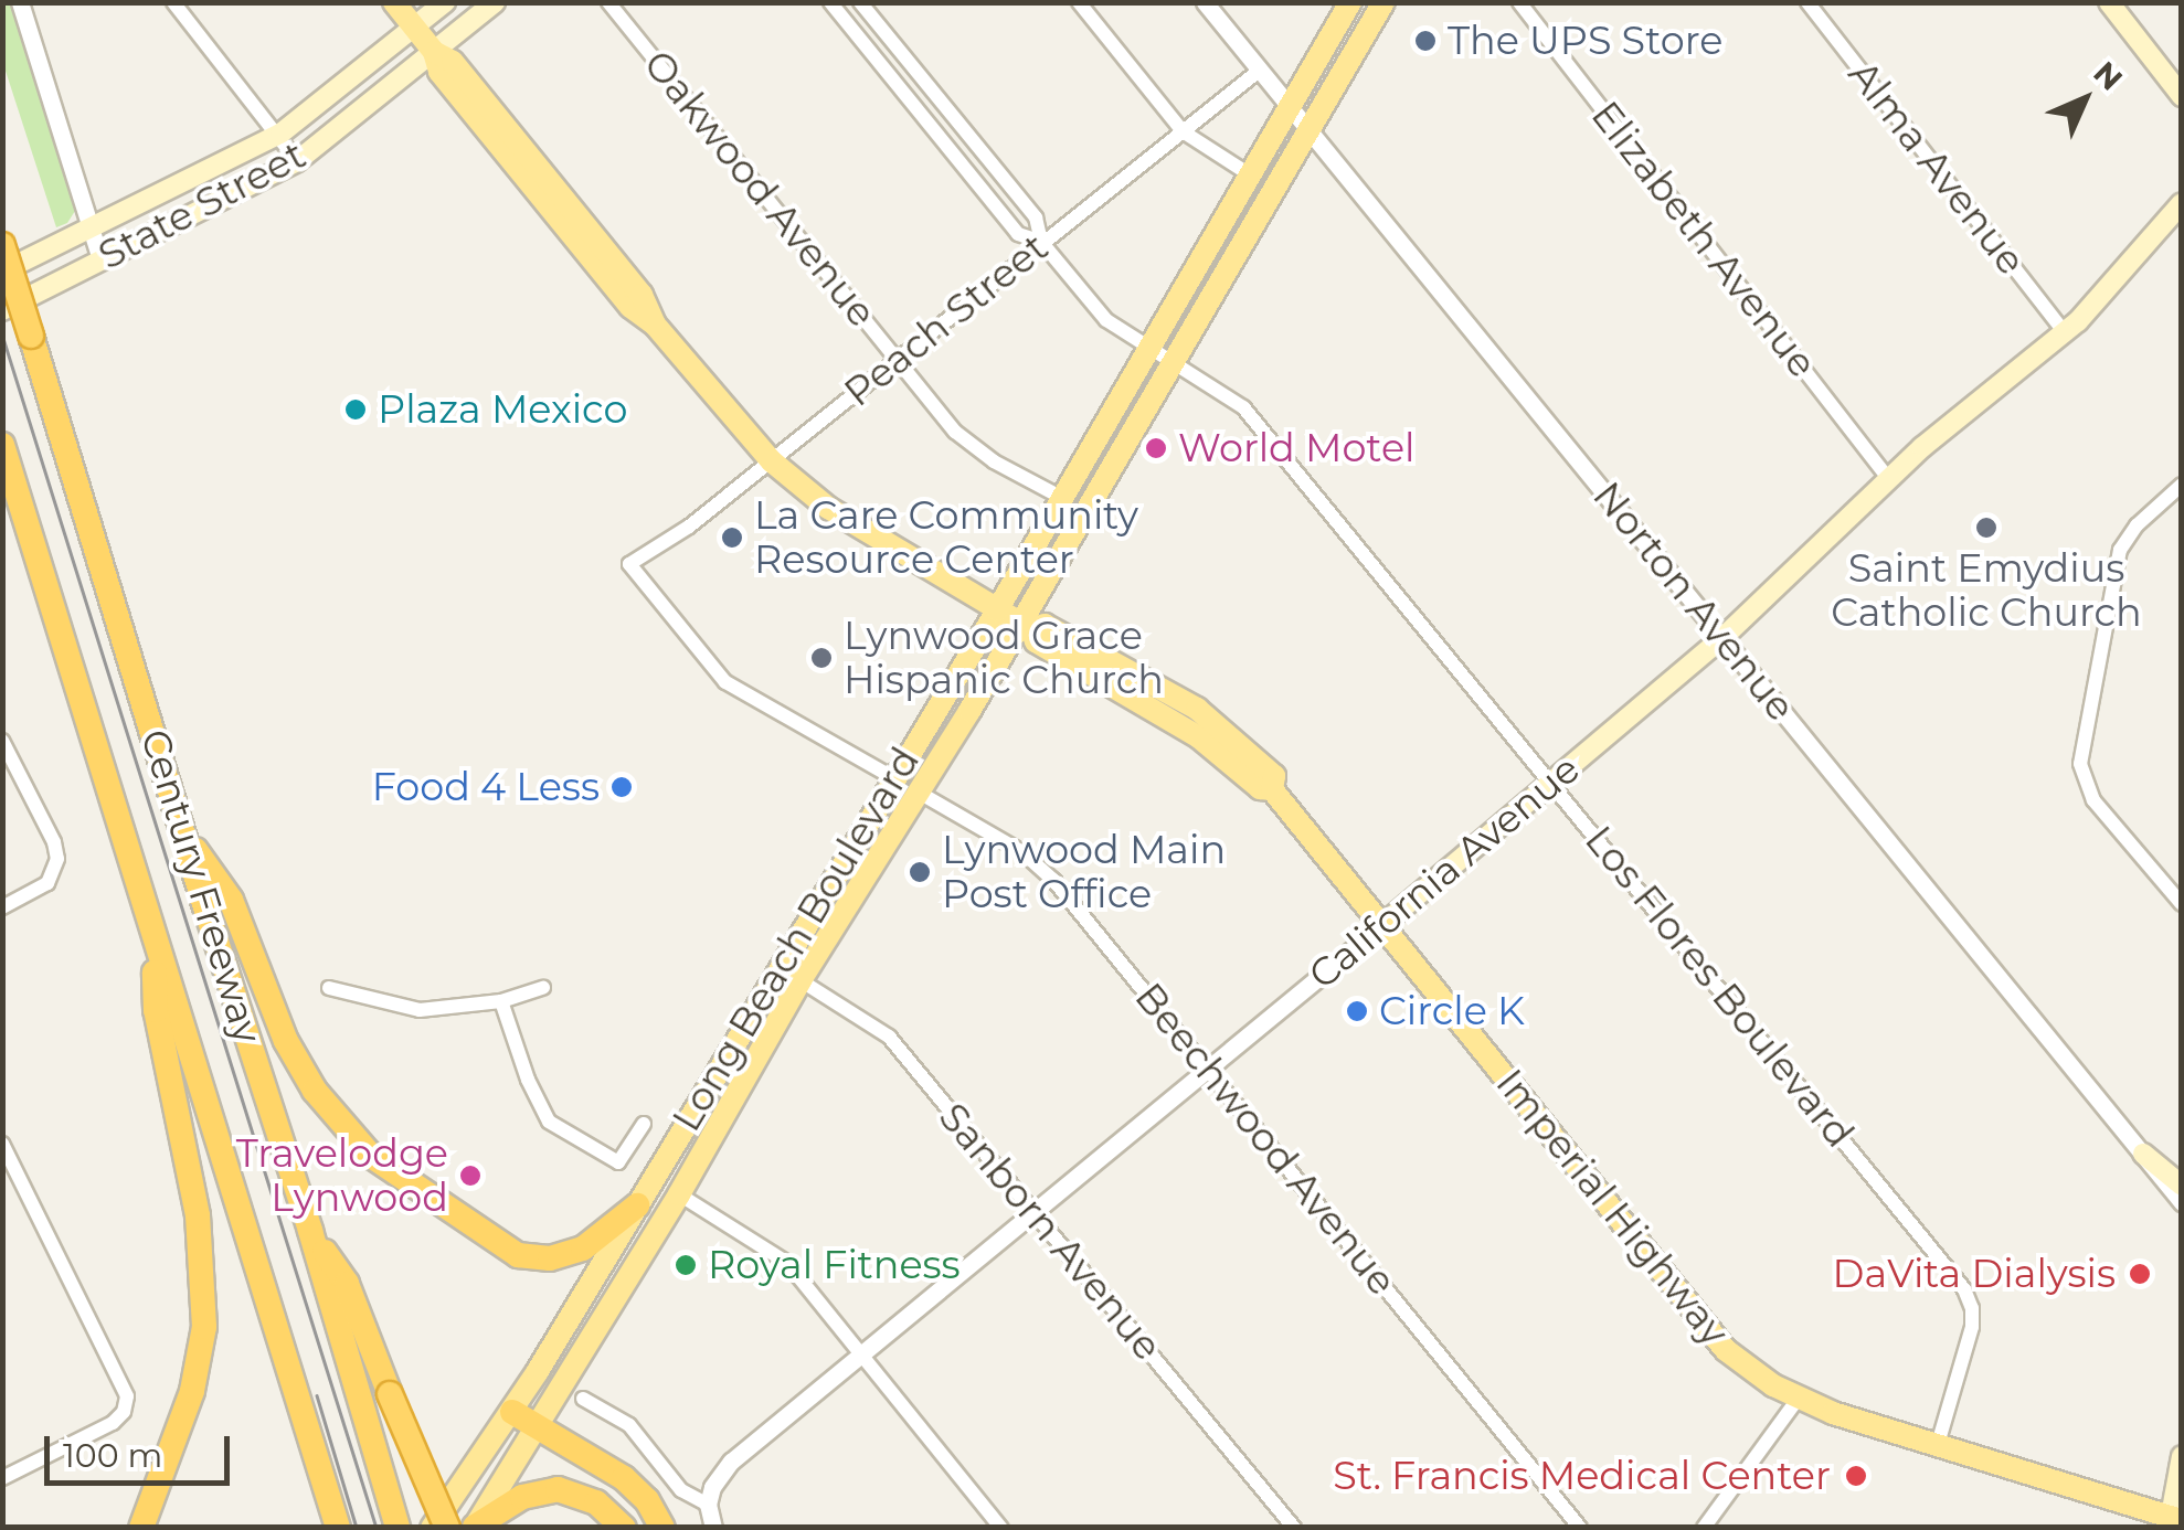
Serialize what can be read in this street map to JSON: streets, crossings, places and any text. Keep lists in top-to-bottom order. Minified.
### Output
{"streets":{"highway":["Century Freeway"],"main road":["State Street","California Avenue","Long Beach Boulevard","Imperial Highway"],"street":["Alma Avenue","Oakwood Avenue","Elizabeth Avenue","Peach Street","Norton Avenue","Los Flores Boulevard","Beechwood Avenue","Sanborn Avenue"]},"crossings":[["Alma Avenue","California Avenue"],["Oakwood Avenue","Peach Street"],["Oakwood Avenue","Long Beach Boulevard"],["State Street","Imperial Highway"],["Elizabeth Avenue","California Avenue"],["Peach Street","Norton Avenue"],["Peach Street","Long Beach Boulevard"],["Peach Street","Los Flores Boulevard"],["Peach Street","Imperial Highway"],["Norton Avenue","California Avenue"],["Norton Avenue","Long Beach Boulevard"],["California Avenue","Los Flores Boulevard"],["California Avenue","Beechwood Avenue"],["California Avenue","Imperial Highway"],["California Avenue","Sanborn Avenue"],["Long Beach Boulevard","Los Flores Boulevard"],["Long Beach Boulevard","Beechwood Avenue"],["Long Beach Boulevard","Imperial Highway"],["Long Beach Boulevard","Sanborn Avenue"],["Los Flores Boulevard","Imperial Highway"]],"places":["The UPS Store","Plaza Mexico","World Motel","Saint Emydius Catholic Church","La Care Community Resource Center","Lynwood Grace Hispanic Church","Food 4 Less","Lynwood Main Post Office","Circle K","Travelodge Lynwood","Royal Fitness","DaVita Dialysis","St. Francis Medical Center"],"scale_bar":"100 m","north":"top right"}
